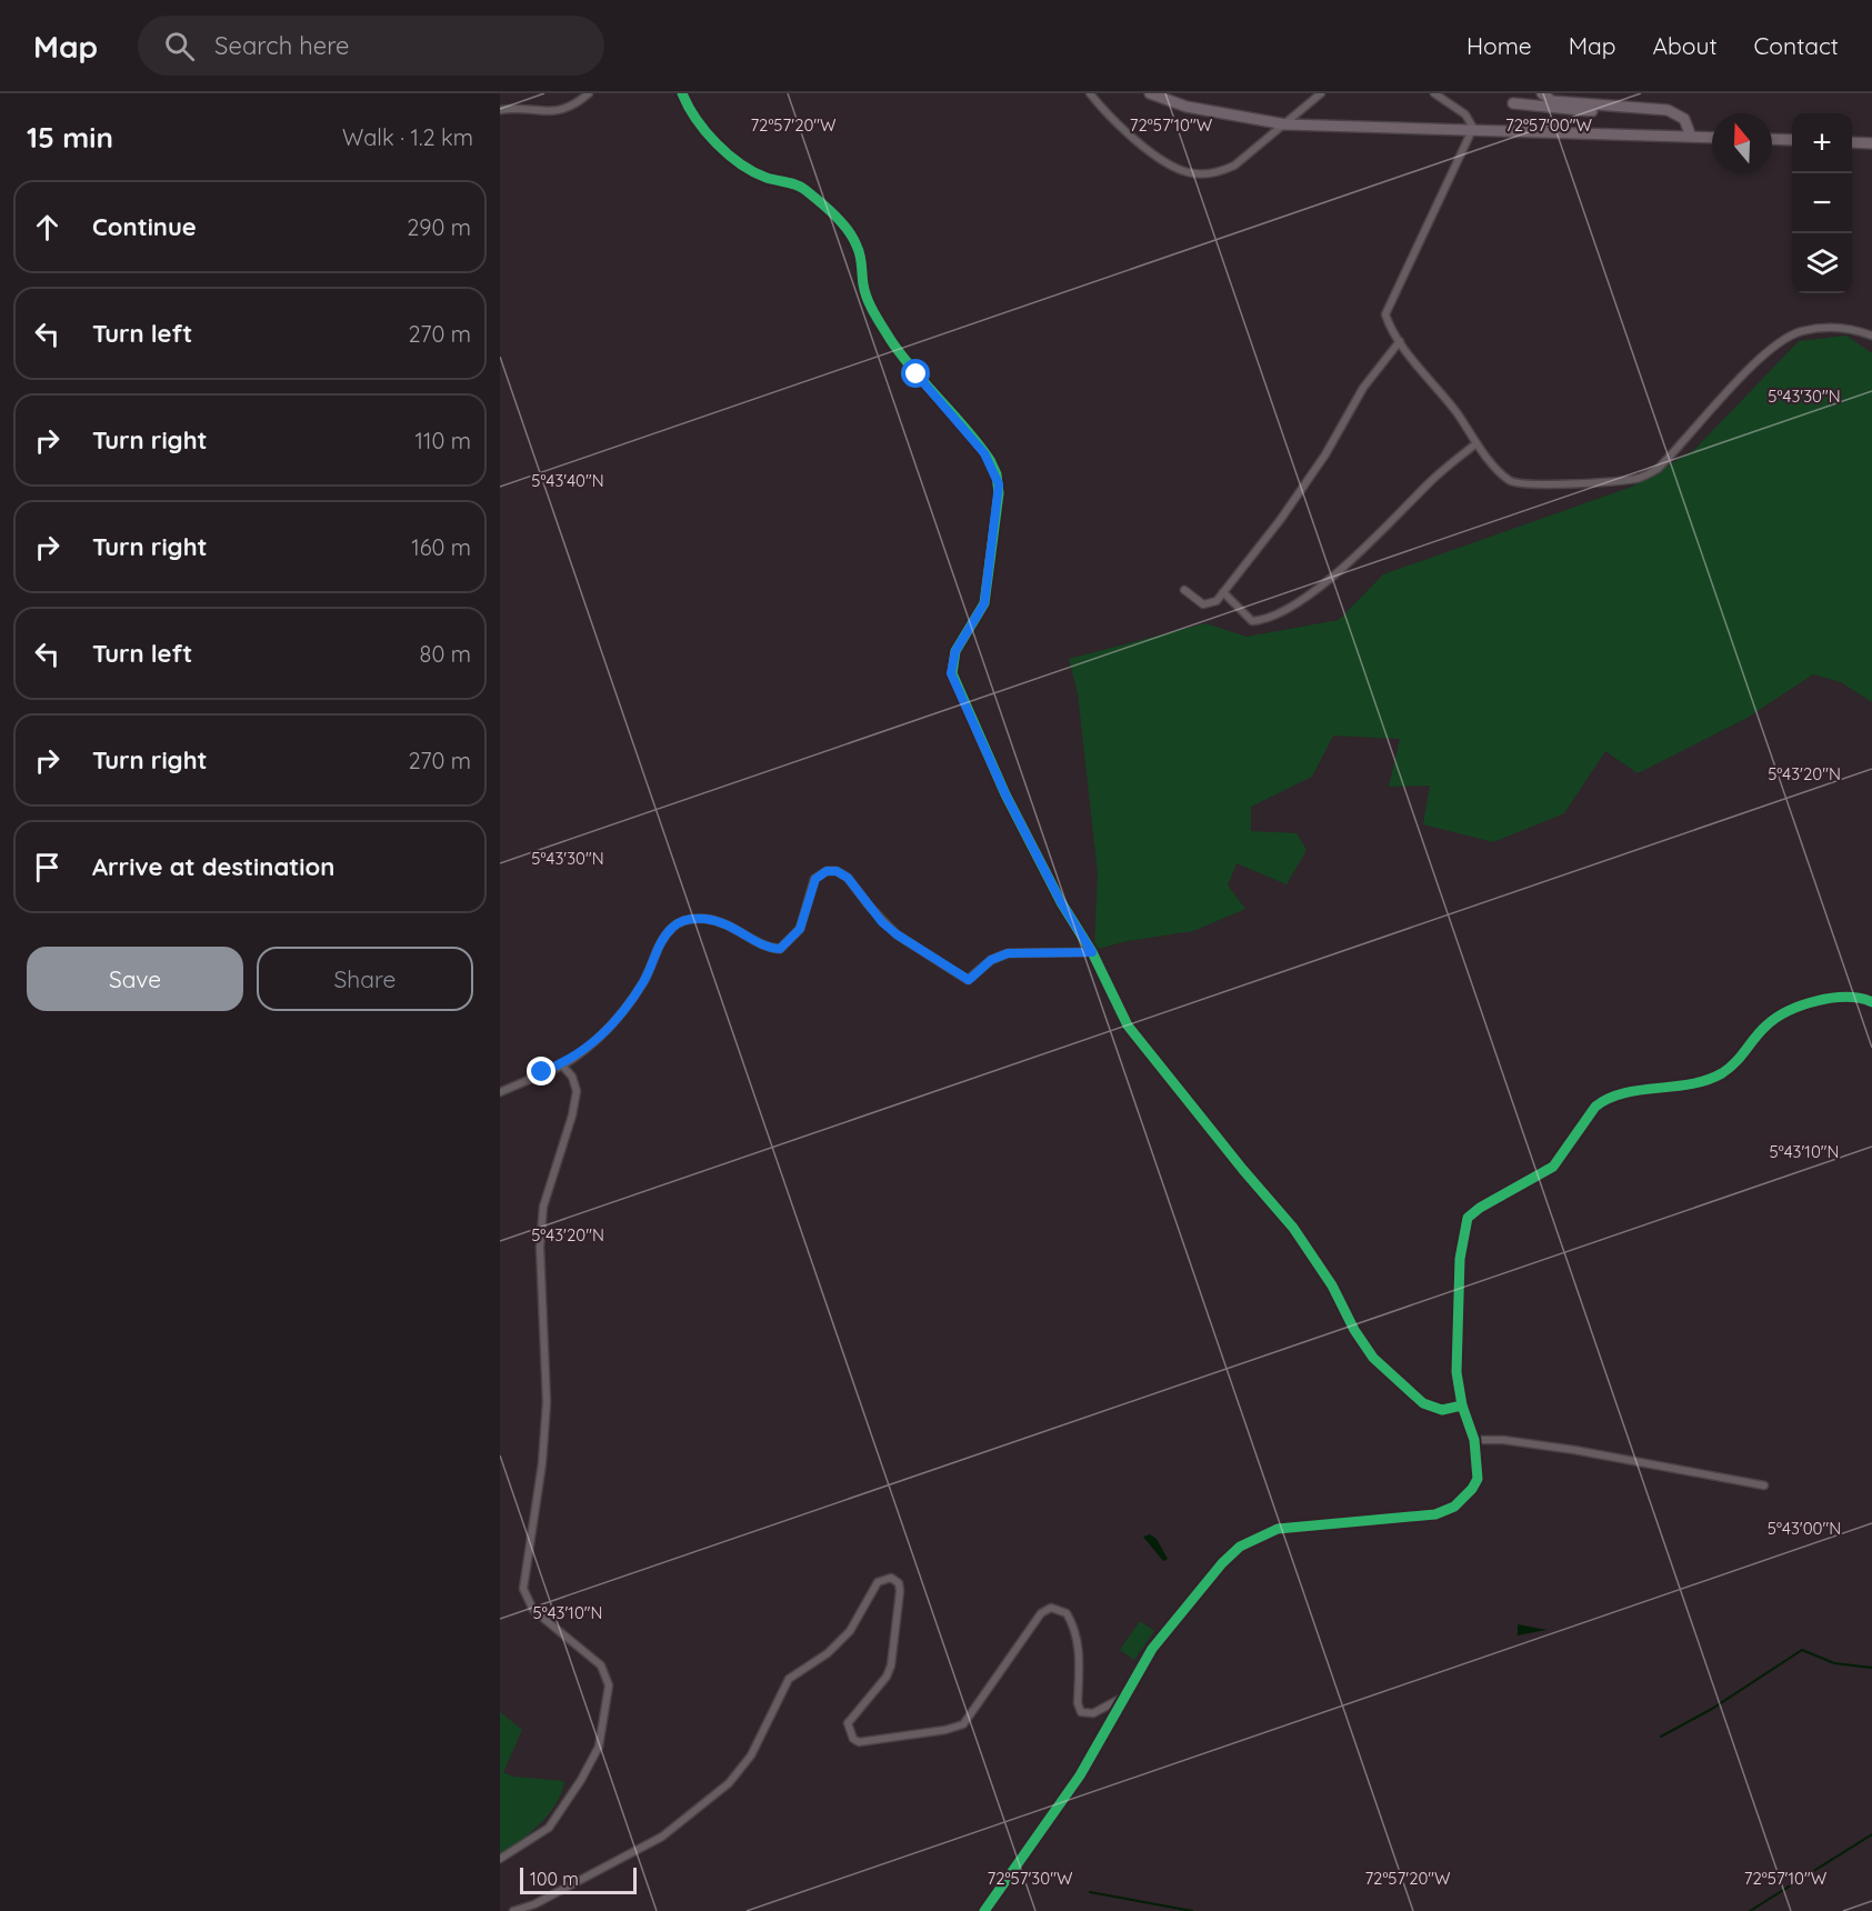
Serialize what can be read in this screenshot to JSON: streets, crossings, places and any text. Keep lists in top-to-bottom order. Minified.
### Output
{"scale_bar":"100 m","north":"top","page":{"header":"Map","search":"Search here","nav":["Home","Map","About","Contact"],"heading":["15 min","Walk · 1.2 km"],"map_buttons":["+","−"],"list":[["Continue","290 m"],["Turn left","270 m"],["Turn right","110 m"],["Turn right","160 m"],["Turn left","80 m"],["Turn right","270 m"],"Arrive at destination"],"buttons":["Save","Share"],"scale":"100 m"},"coordinates":["72°57'00\"W","72°57'20\"W","72°57'10\"W","5°43'30\"N","5°43'40\"N","5°43'20\"N","5°43'10\"N","5°43'00\"N","72°57'30\"W"]}
